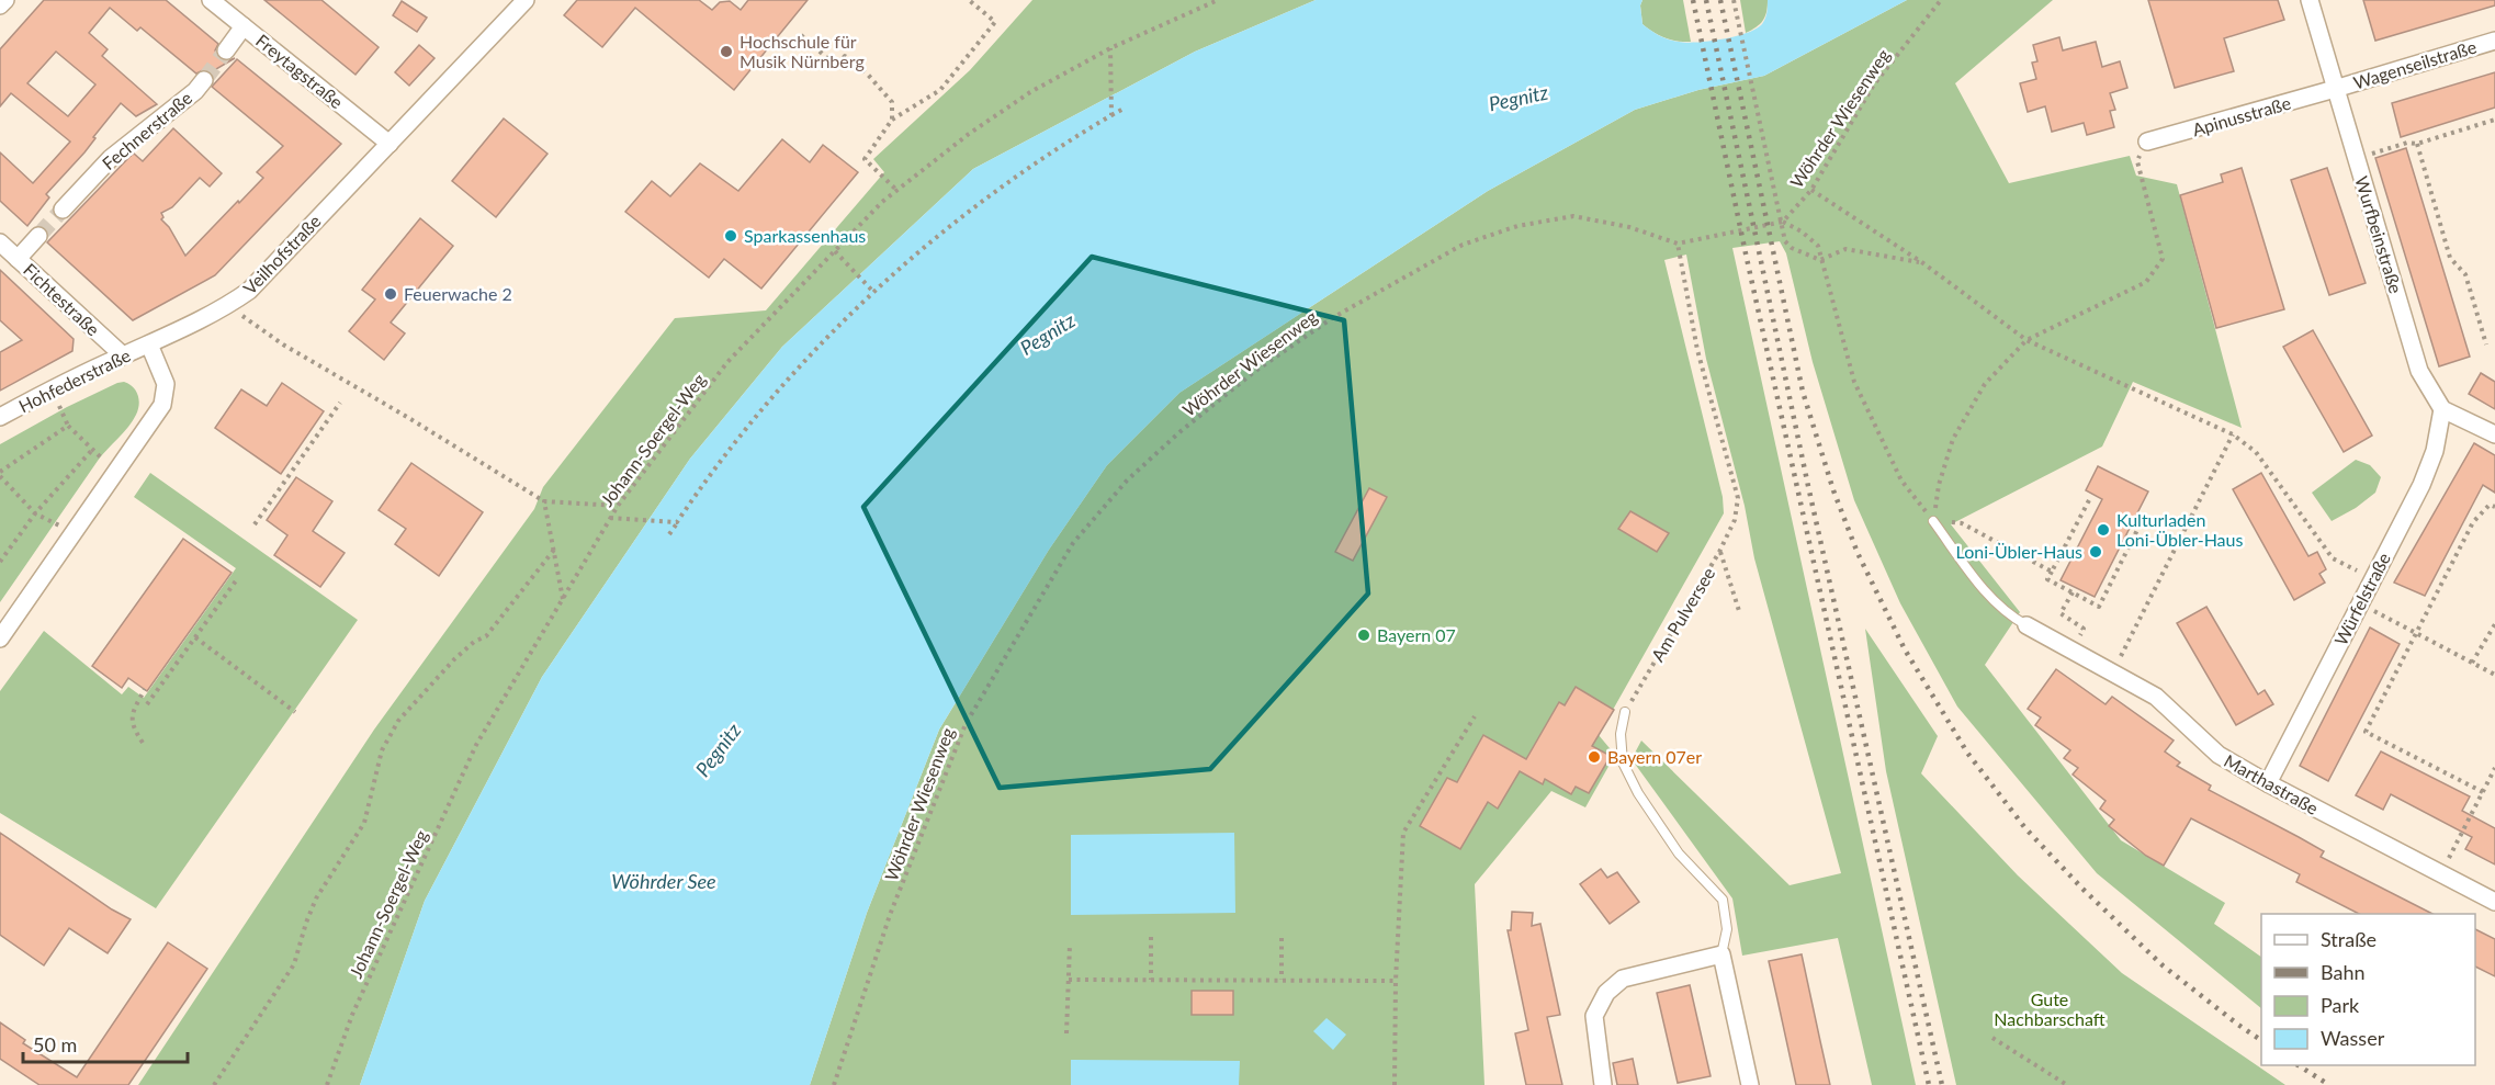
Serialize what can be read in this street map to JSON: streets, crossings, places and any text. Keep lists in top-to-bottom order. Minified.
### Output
{"streets":{"street":["Wagenseilstraße","Freytagstraße","Apinusstraße","Fechnerstraße","Wurfbeinstraße","Veilhofstraße","Fichtestraße","Hohfederstraße","Würfelstraße","Marthastraße"],"path":["Wöhrder Wiesenweg","Johann-Soergel-Weg","Am Pulversee"]},"crossings":[["Wagenseilstraße","Apinusstraße"],["Wagenseilstraße","Wurfbeinstraße"],["Freytagstraße","Veilhofstraße"],["Apinusstraße","Wurfbeinstraße"],["Wöhrder Wiesenweg","Am Pulversee"],["Wurfbeinstraße","Würfelstraße"],["Veilhofstraße","Hohfederstraße"],["Fichtestraße","Hohfederstraße"],["Würfelstraße","Marthastraße"]],"water":["Pegnitz","Wöhrder See"],"parks":["Gute Nachbarschaft"],"places":["Hochschule für Musik Nürnberg","Sparkassenhaus","Feuerwache 2","Kulturladen Loni-Übler-Haus","Loni-Übler-Haus","Bayern 07","Bayern 07er"],"legend":["Straße","Bahn","Park","Wasser"],"scale_bar":"50 m"}
